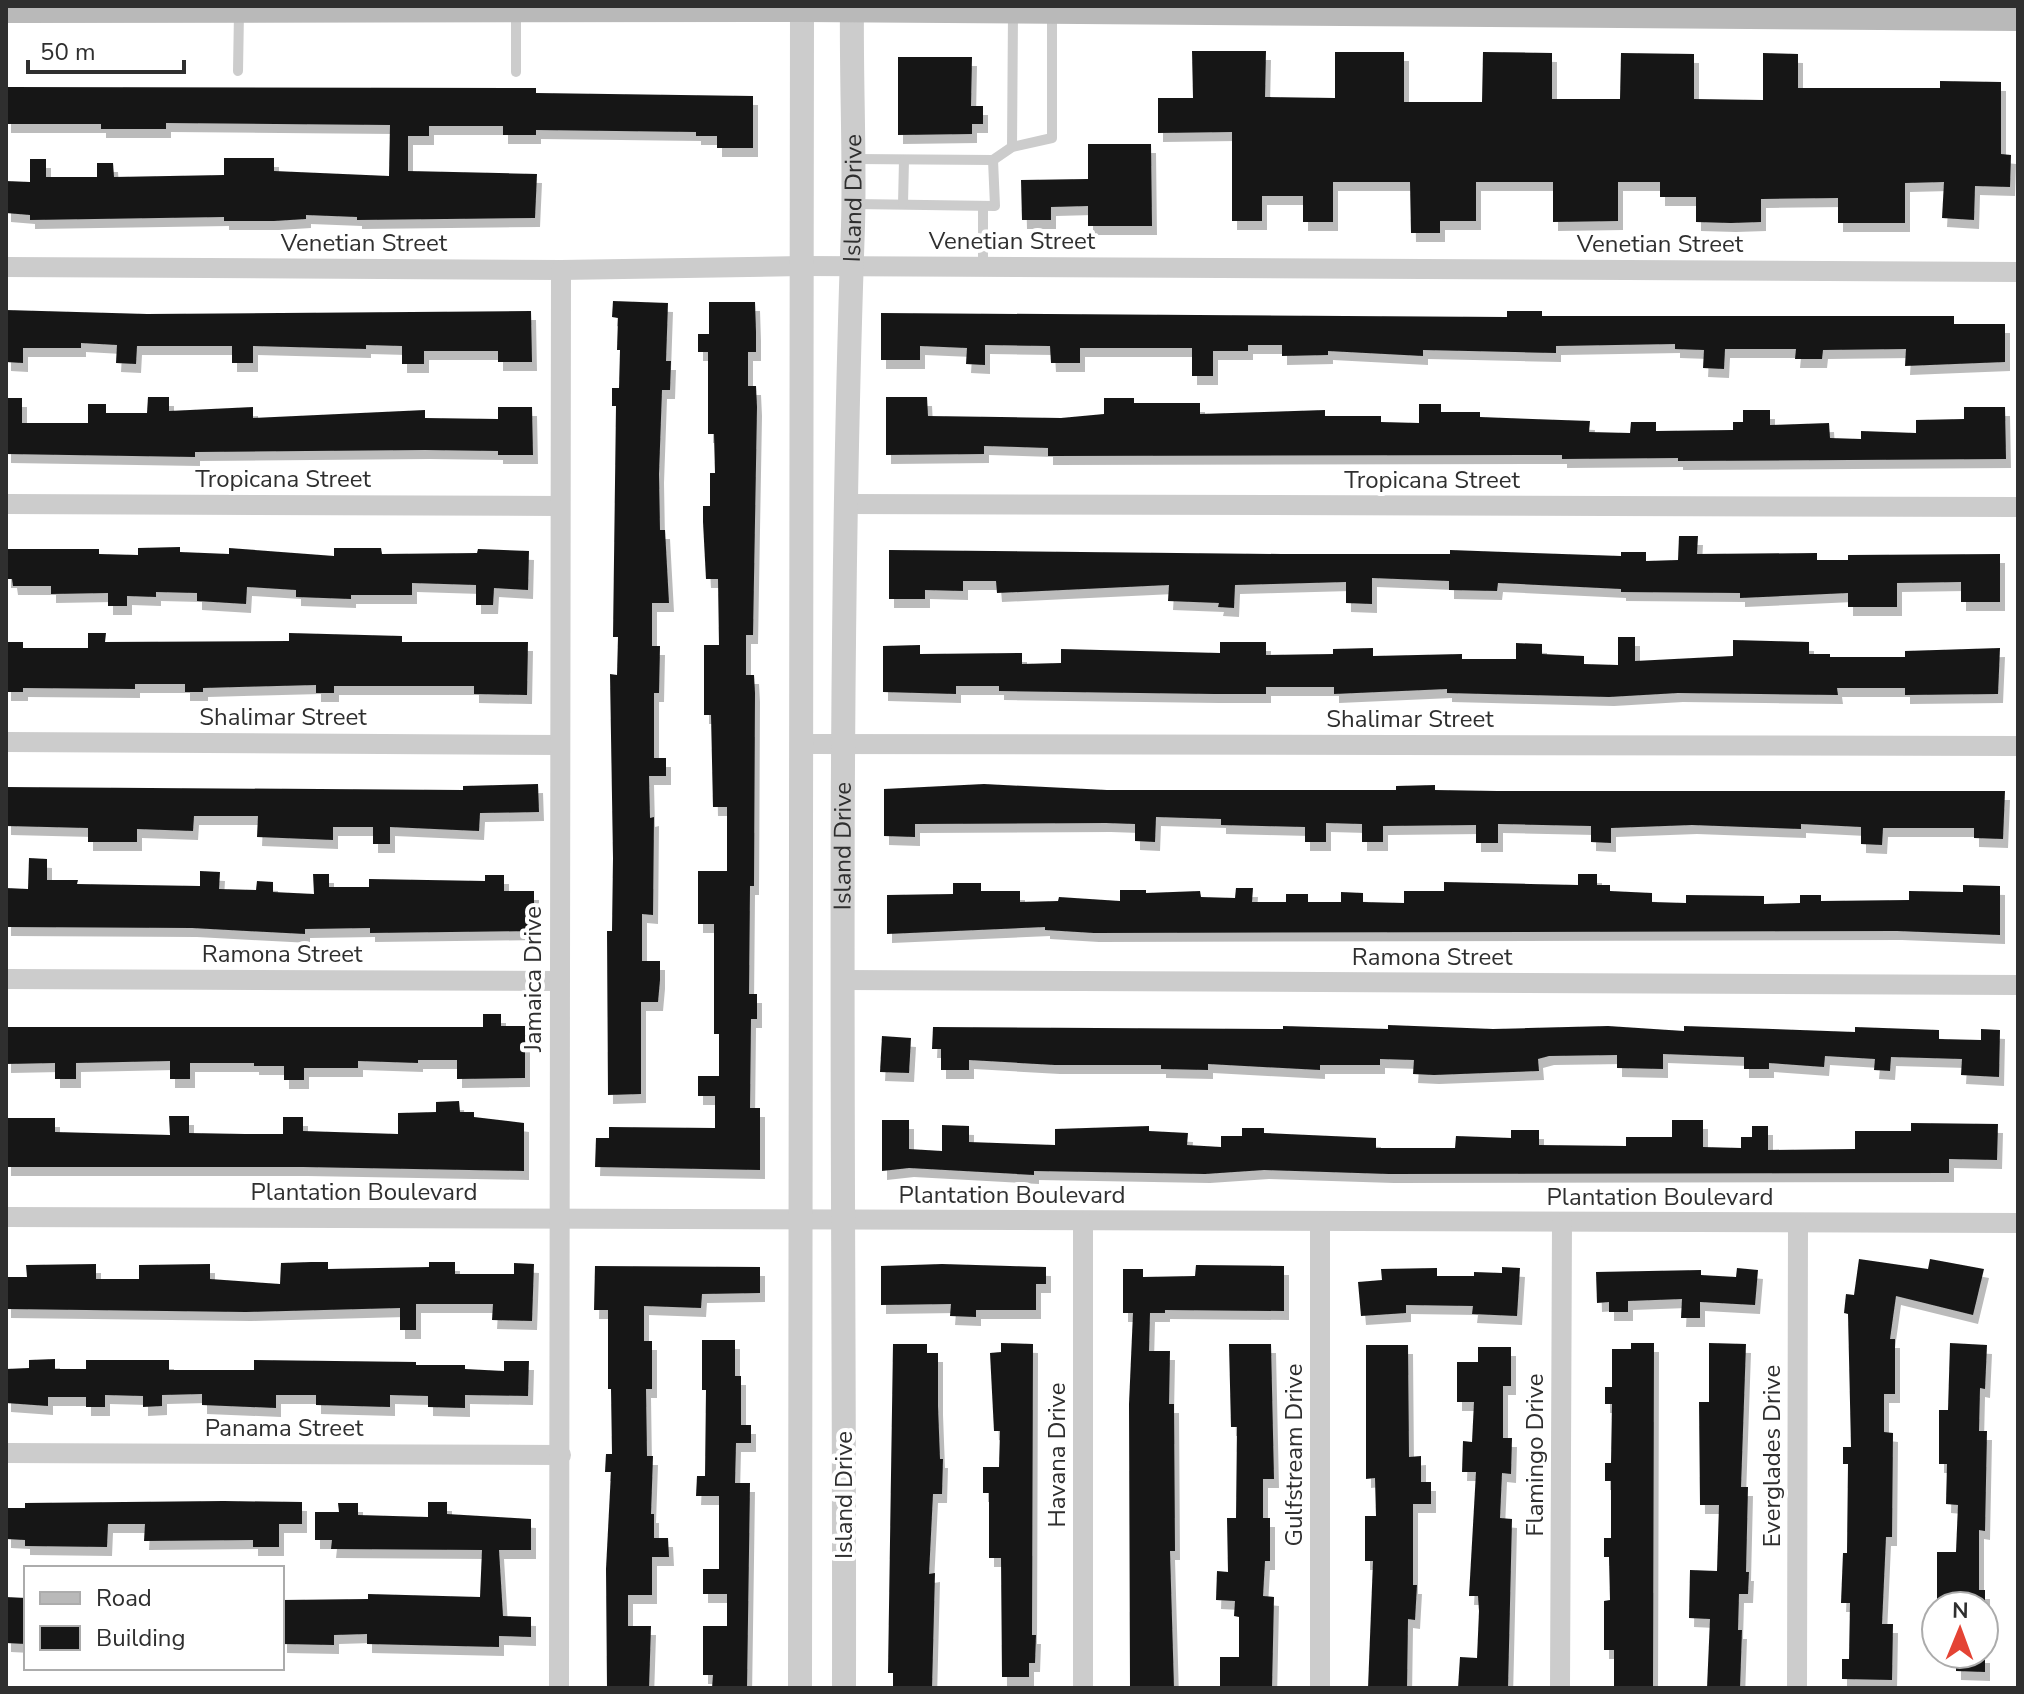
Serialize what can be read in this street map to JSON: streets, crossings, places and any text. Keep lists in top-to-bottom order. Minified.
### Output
{"streets":{"street":["Island Drive","Venetian Street","Tropicana Street","Shalimar Street","Ramona Street","Jamaica Drive","Plantation Boulevard","Panama Street","Havana Drive","Gulfstream Drive","Flamingo Drive","Everglades Drive"]},"crossings":[["Island Drive","Venetian Street"],["Island Drive","Tropicana Street"],["Island Drive","Shalimar Street"],["Island Drive","Ramona Street"],["Island Drive","Plantation Boulevard"],["Venetian Street","Jamaica Drive"],["Tropicana Street","Jamaica Drive"],["Shalimar Street","Jamaica Drive"],["Ramona Street","Jamaica Drive"],["Jamaica Drive","Plantation Boulevard"],["Jamaica Drive","Panama Street"],["Plantation Boulevard","Havana Drive"],["Plantation Boulevard","Gulfstream Drive"],["Plantation Boulevard","Flamingo Drive"],["Plantation Boulevard","Everglades Drive"]],"legend":["Road","Building"],"scale_bar":"50 m","north":"top"}
